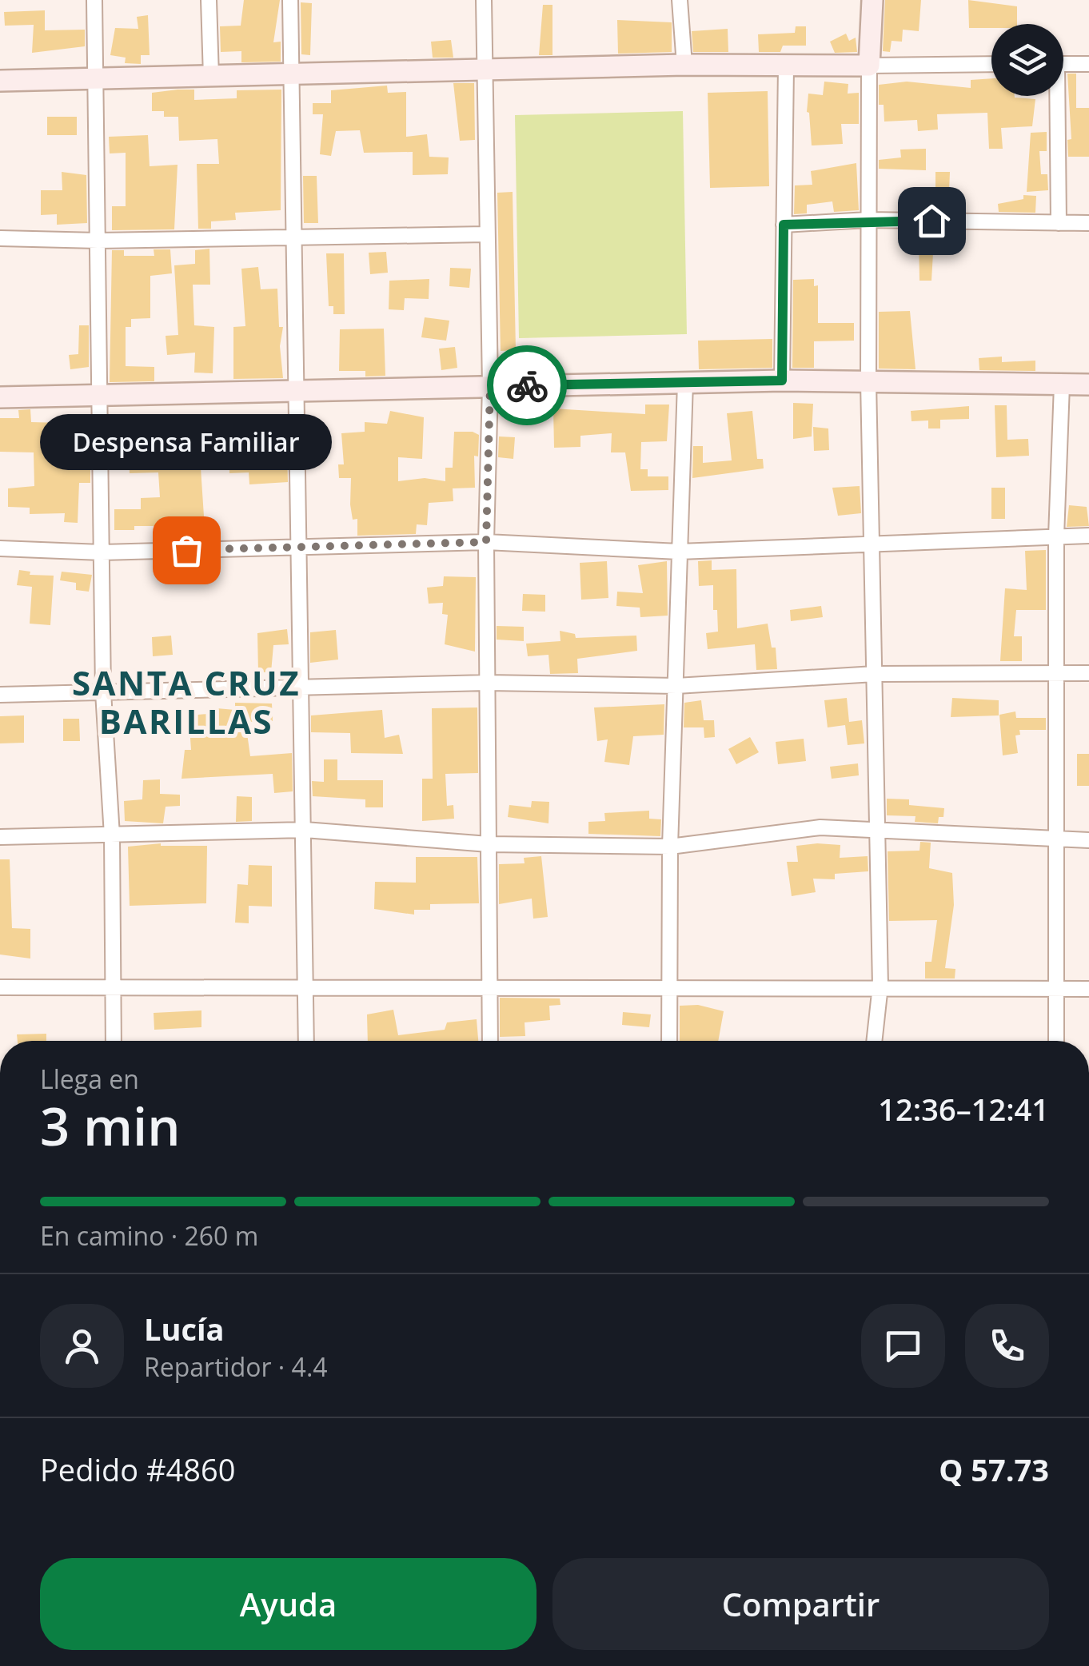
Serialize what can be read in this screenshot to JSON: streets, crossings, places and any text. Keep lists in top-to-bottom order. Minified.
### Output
{"districts":["SANTA CRUZ BARILLAS"],"places":["Despensa Familiar"],"page":{"bubble":"Despensa Familiar","heading":["3 min","Llega en","12:36–12:41"],"panel":["Lucía","Repartidor · 4.4","Pedido #4860","Q 57.73"],"bar":"En camino · 260 m","buttons":["Ayuda","Compartir"]}}
